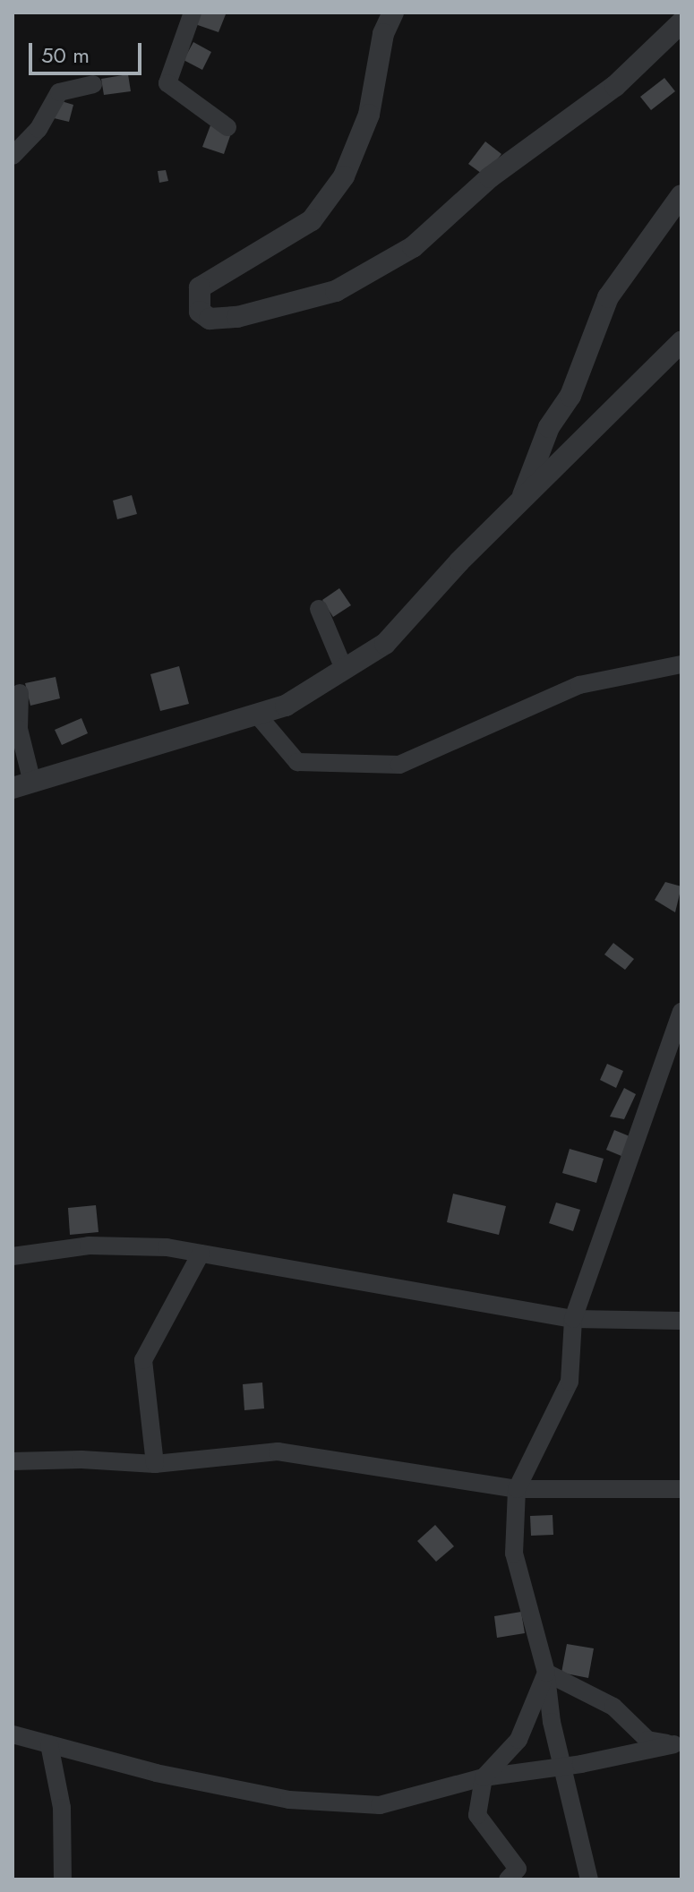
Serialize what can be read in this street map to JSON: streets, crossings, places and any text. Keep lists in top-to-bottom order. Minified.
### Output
{"scale_bar":"50 m"}
